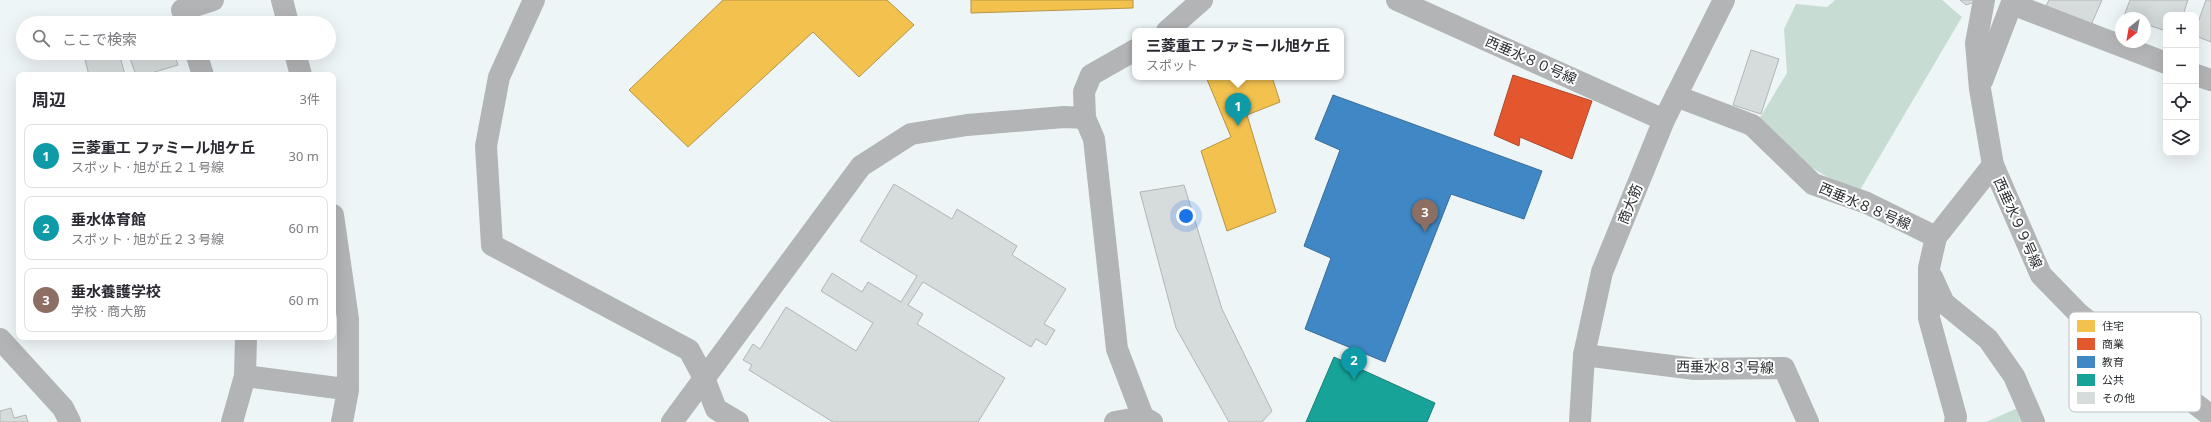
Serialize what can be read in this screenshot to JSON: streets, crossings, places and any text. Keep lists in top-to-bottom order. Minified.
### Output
{"streets":{"street":["西垂水８０号線","商大筋","西垂水８８号線","西垂水９９号線","西垂水８３号線"]},"crossings":[["西垂水８０号線","商大筋"],["商大筋","西垂水８８号線"],["商大筋","西垂水８３号線"]],"legend":["住宅","商業","教育","公共","その他"],"north":"bottom left","page":{"map_buttons":["+","−"],"search":"ここで検索","popup":["三菱重工 ファミール旭ケ丘","スポット"],"heading":["周辺","3件"],"pins":["1","3","2"],"list":[{"mark":"1","name":"三菱重工 ファミール旭ケ丘","note":"スポット · 旭が丘２１号線","value":"30 m"},{"mark":"2","name":"垂水体育館","note":"スポット · 旭が丘２３号線","value":"60 m"},{"mark":"3","name":"垂水養護学校","note":"学校 · 商大筋","value":"60 m"}]}}
